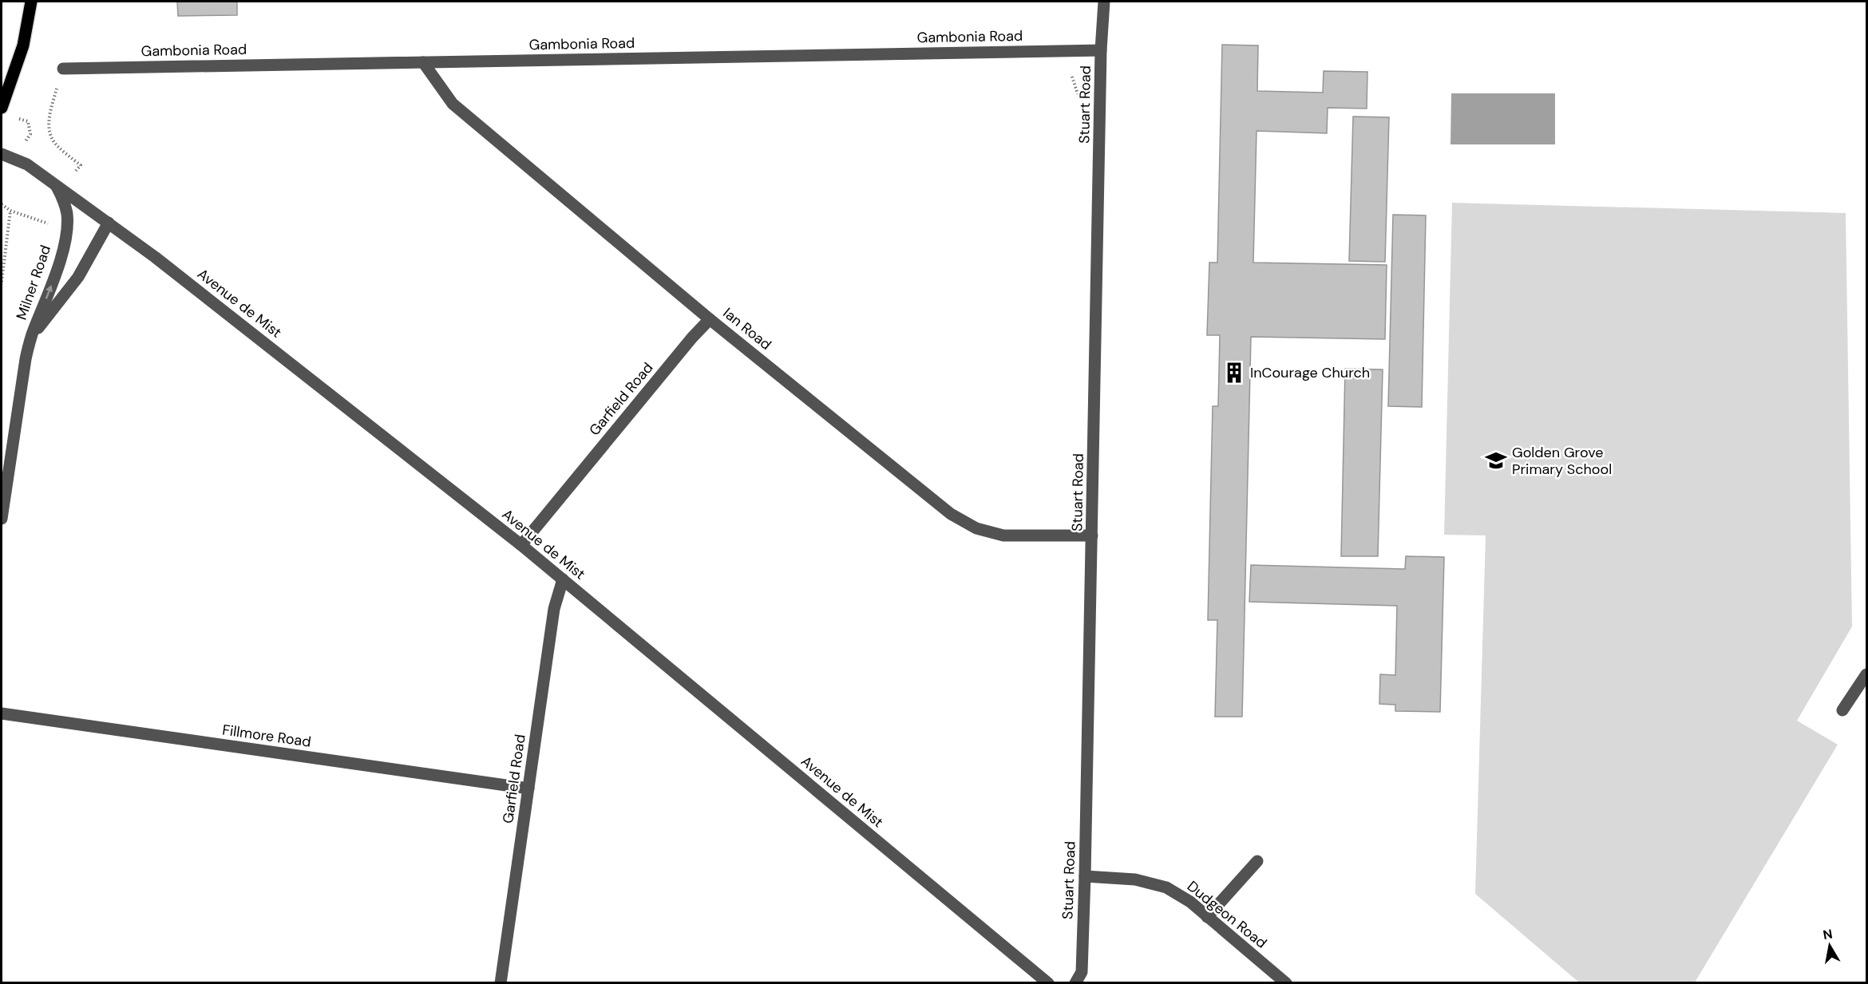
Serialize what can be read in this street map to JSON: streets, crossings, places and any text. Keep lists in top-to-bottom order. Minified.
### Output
{"streets":{"street":["Gambonia Road","Stuart Road","Milner Road","Avenue de Mist","Ian Road","Garfield Road","Fillmore Road","Dudgeon Road"]},"crossings":[["Gambonia Road","Stuart Road"],["Gambonia Road","Ian Road"],["Stuart Road","Ian Road"],["Stuart Road","Dudgeon Road"],["Milner Road","Avenue de Mist"],["Avenue de Mist","Garfield Road"],["Ian Road","Garfield Road"],["Garfield Road","Fillmore Road"]],"places":{"building":["InCourage Church"],"school or university":["Golden Grove Primary School"]},"north":"top"}
